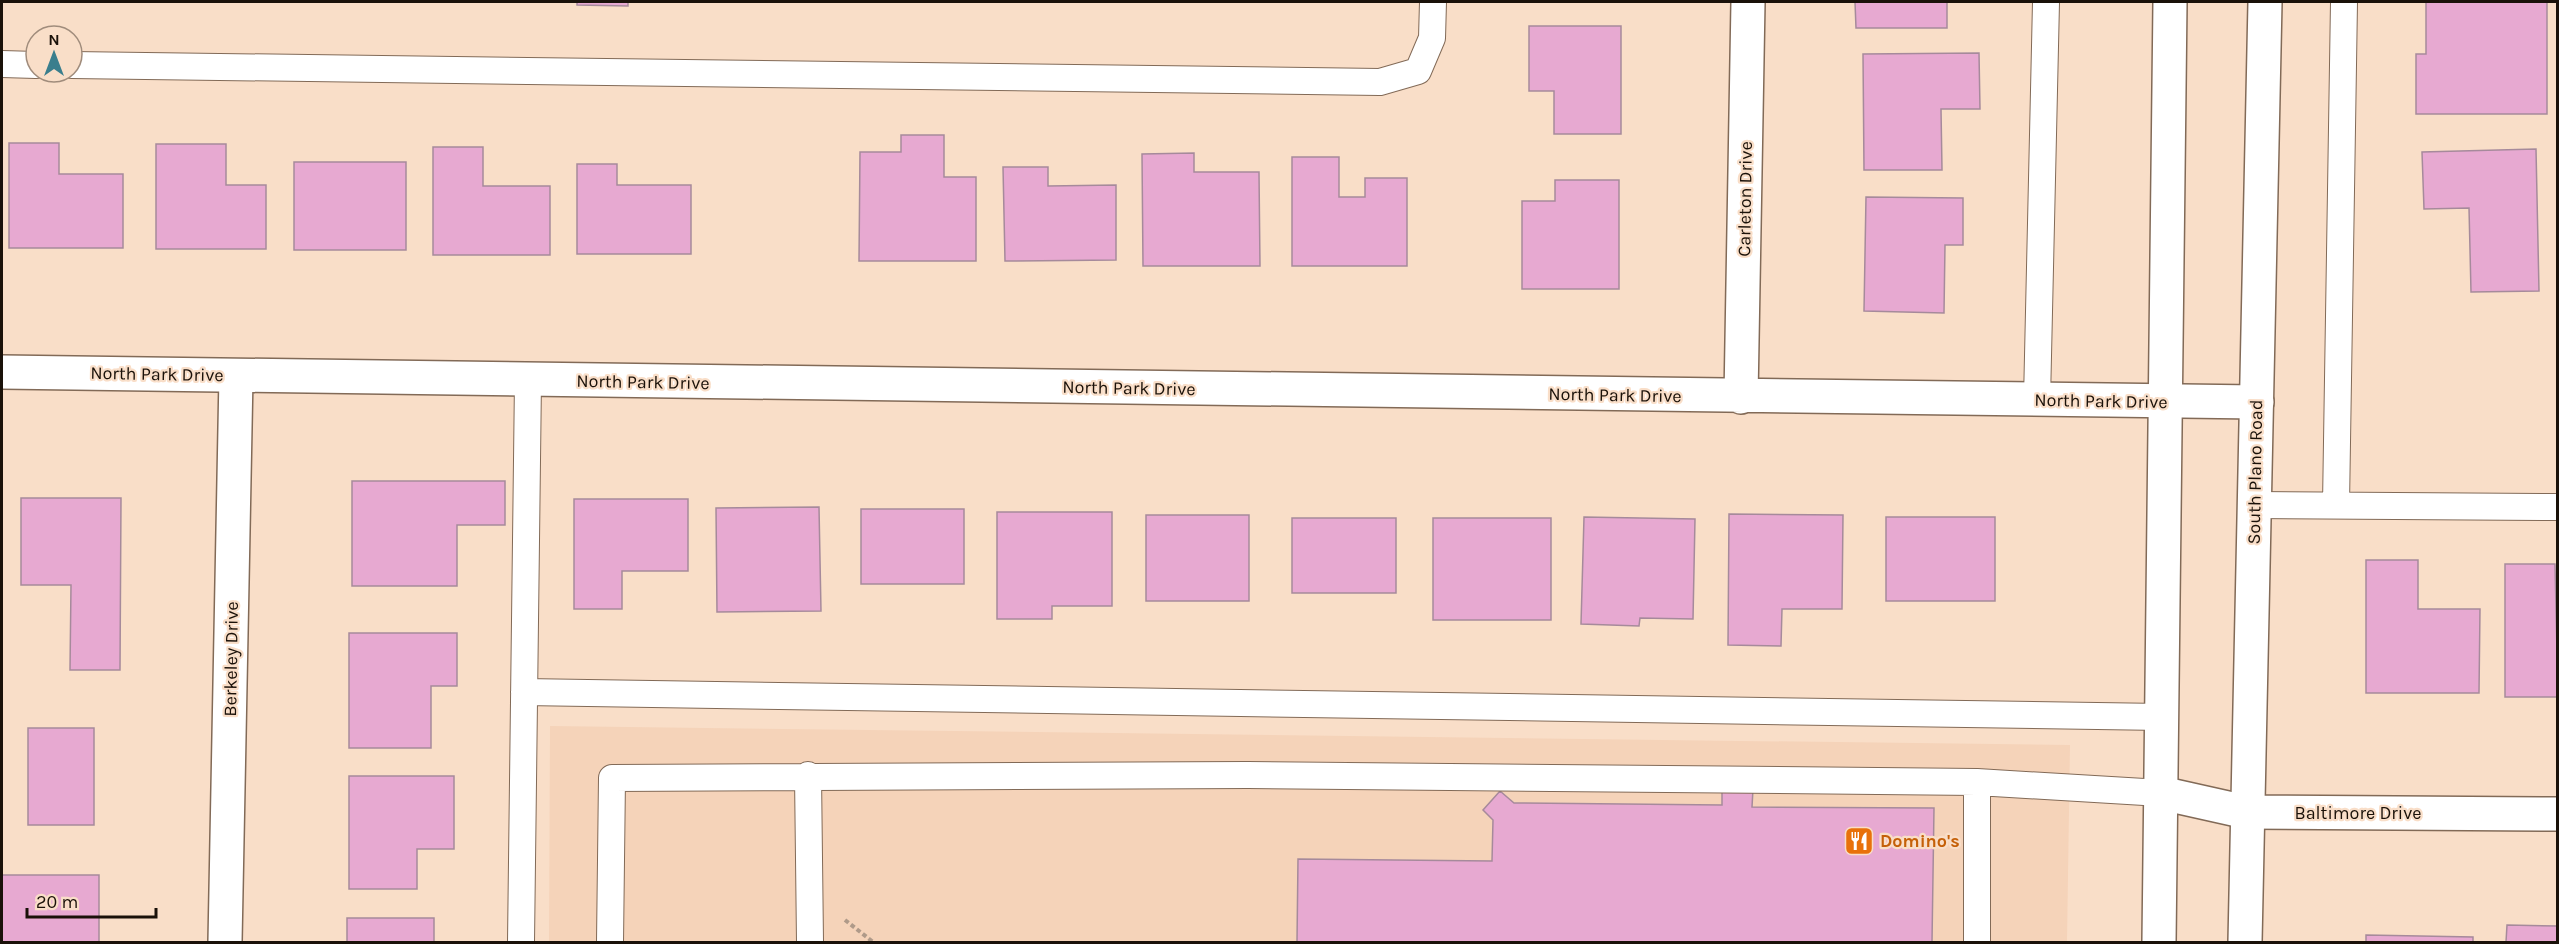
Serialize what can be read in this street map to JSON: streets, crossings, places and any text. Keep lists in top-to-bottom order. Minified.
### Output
{"streets":{"street":["Carleton Drive","North Park Drive","South Plano Road","Berkeley Drive","Baltimore Drive"]},"crossings":[["Carleton Drive","North Park Drive"],["North Park Drive","South Plano Road"],["North Park Drive","Berkeley Drive"],["South Plano Road","Baltimore Drive"]],"places":{"restaurant":["Domino's"]},"scale_bar":"20 m","north":"top"}
